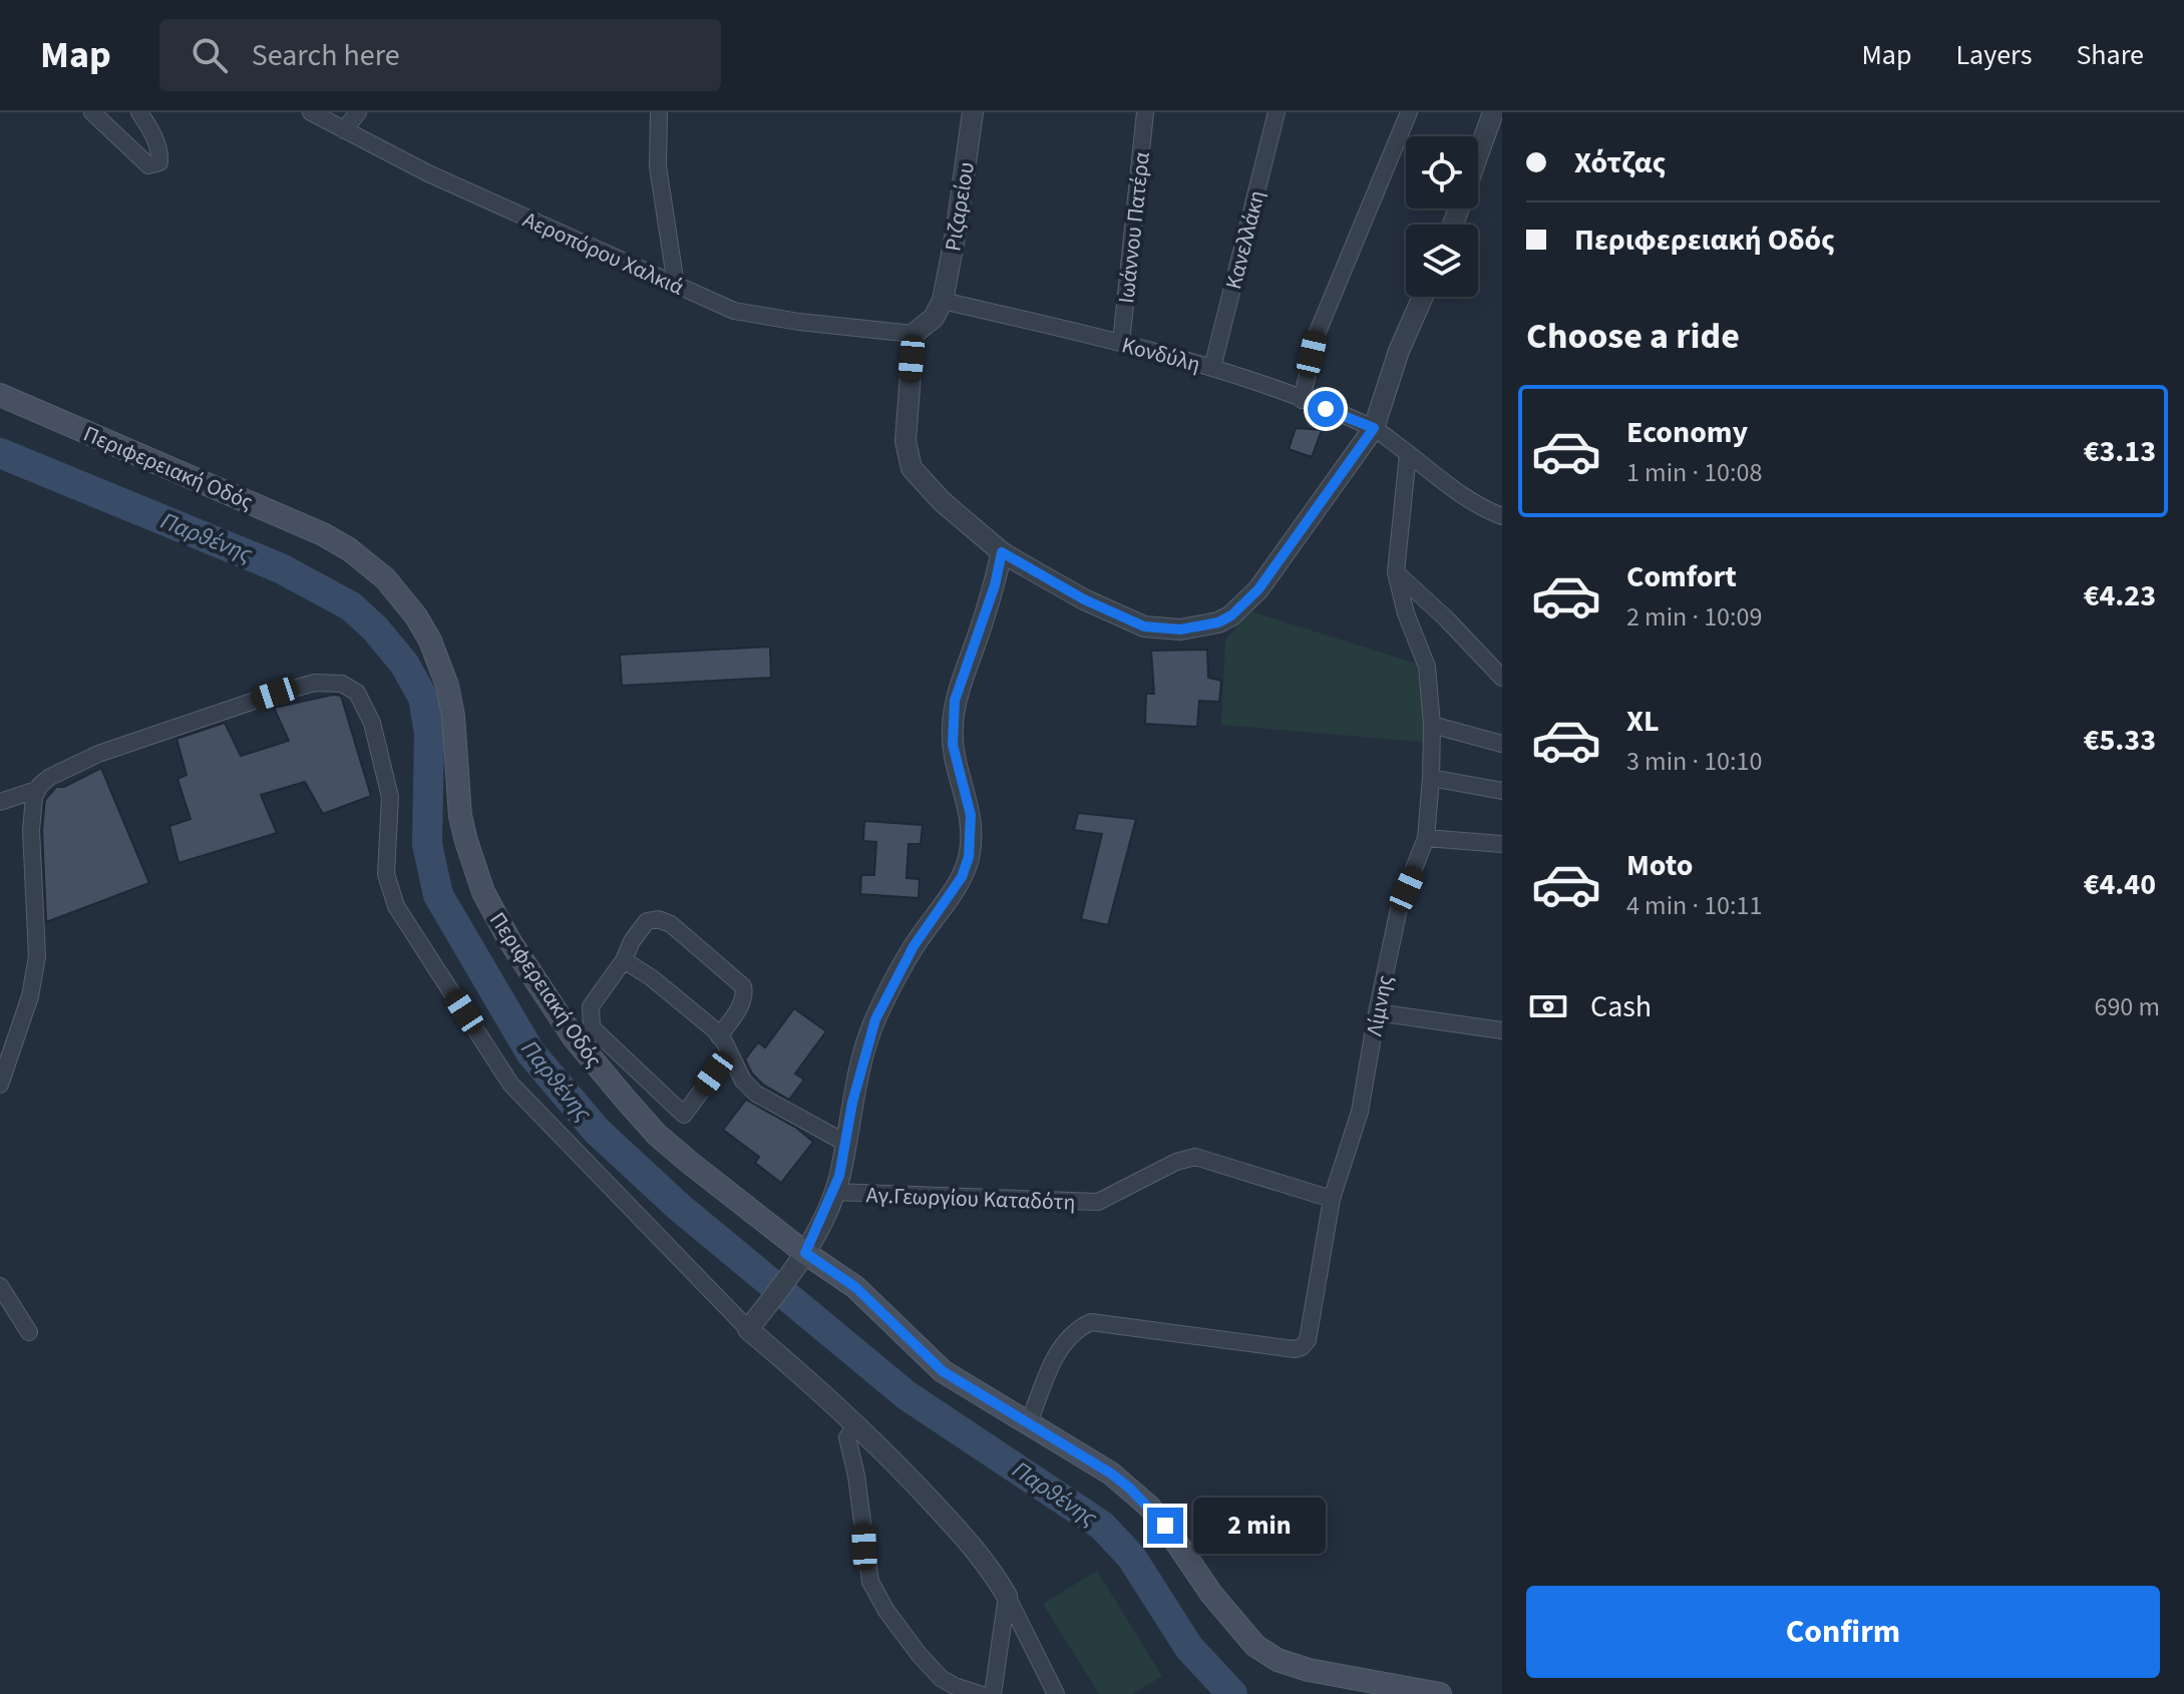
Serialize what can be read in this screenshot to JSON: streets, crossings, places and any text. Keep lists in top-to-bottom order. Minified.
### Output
{"streets":{"main road":["Περιφερειακή Οδός"],"street":["Ριζαρείου","Ιωάννου Πατέρα","Κανελλάκη","Αεροπόρου Χαλκιά","Κονδύλη","Λίμνης","Αγ.Γεωργίου Καταδότη"]},"crossings":[["Ριζαρείου","Κονδύλη"],["Ιωάννου Πατέρα","Κονδύλη"],["Κανελλάκη","Κονδύλη"],["Κονδύλη","Λίμνης"],["Περιφερειακή Οδός","Λίμνης"],["Λίμνης","Αγ.Γεωργίου Καταδότη"]],"water":["Παρθένης"],"page":{"header":"Map","search":"Search here","nav":["Map","Layers","Share"],"banner":["Χότζας","Περιφερειακή Οδός"],"heading":"Choose a ride","list":[{"name":"Economy","note":"1 min · 10:08","value":"€3.13"},{"name":"Comfort","note":"2 min · 10:09","value":"€4.23"},{"name":"XL","note":"3 min · 10:10","value":"€5.33"},{"name":"Moto","note":"4 min · 10:11","value":"€4.40"}],"pay":["Cash","690 m"],"bubble":"2 min","buttons":"Confirm"}}
